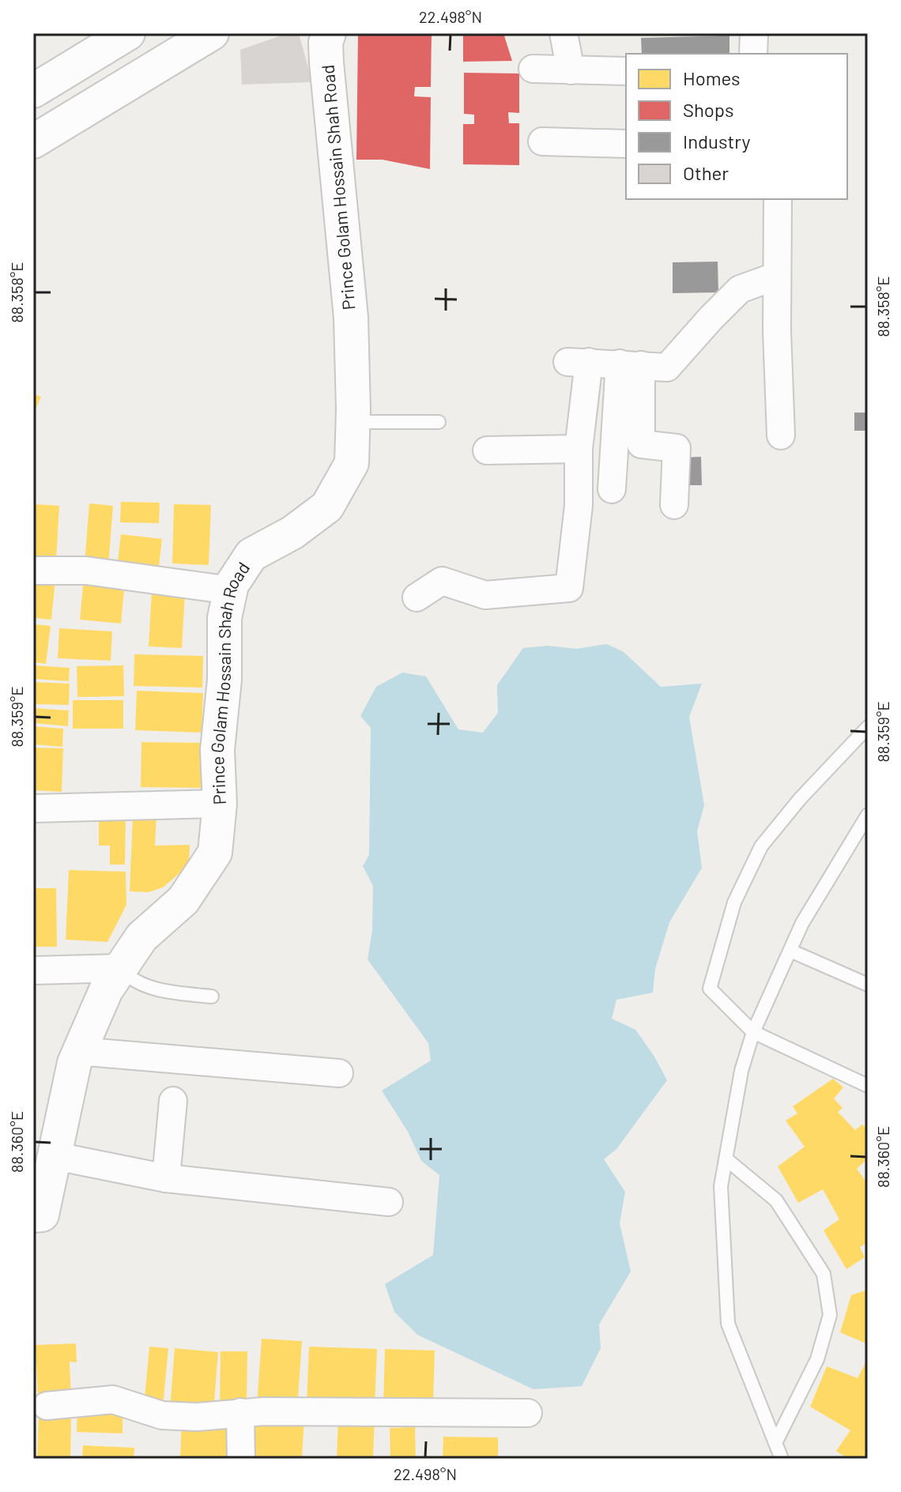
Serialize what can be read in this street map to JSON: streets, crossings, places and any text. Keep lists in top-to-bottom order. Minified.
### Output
{"streets":{"street":["Prince Golam Hossain Shah Road"]},"legend":["Homes","Shops","Industry","Other"],"coordinates":["22.498°N","88.358°E","88.359°E","88.360°E"]}
